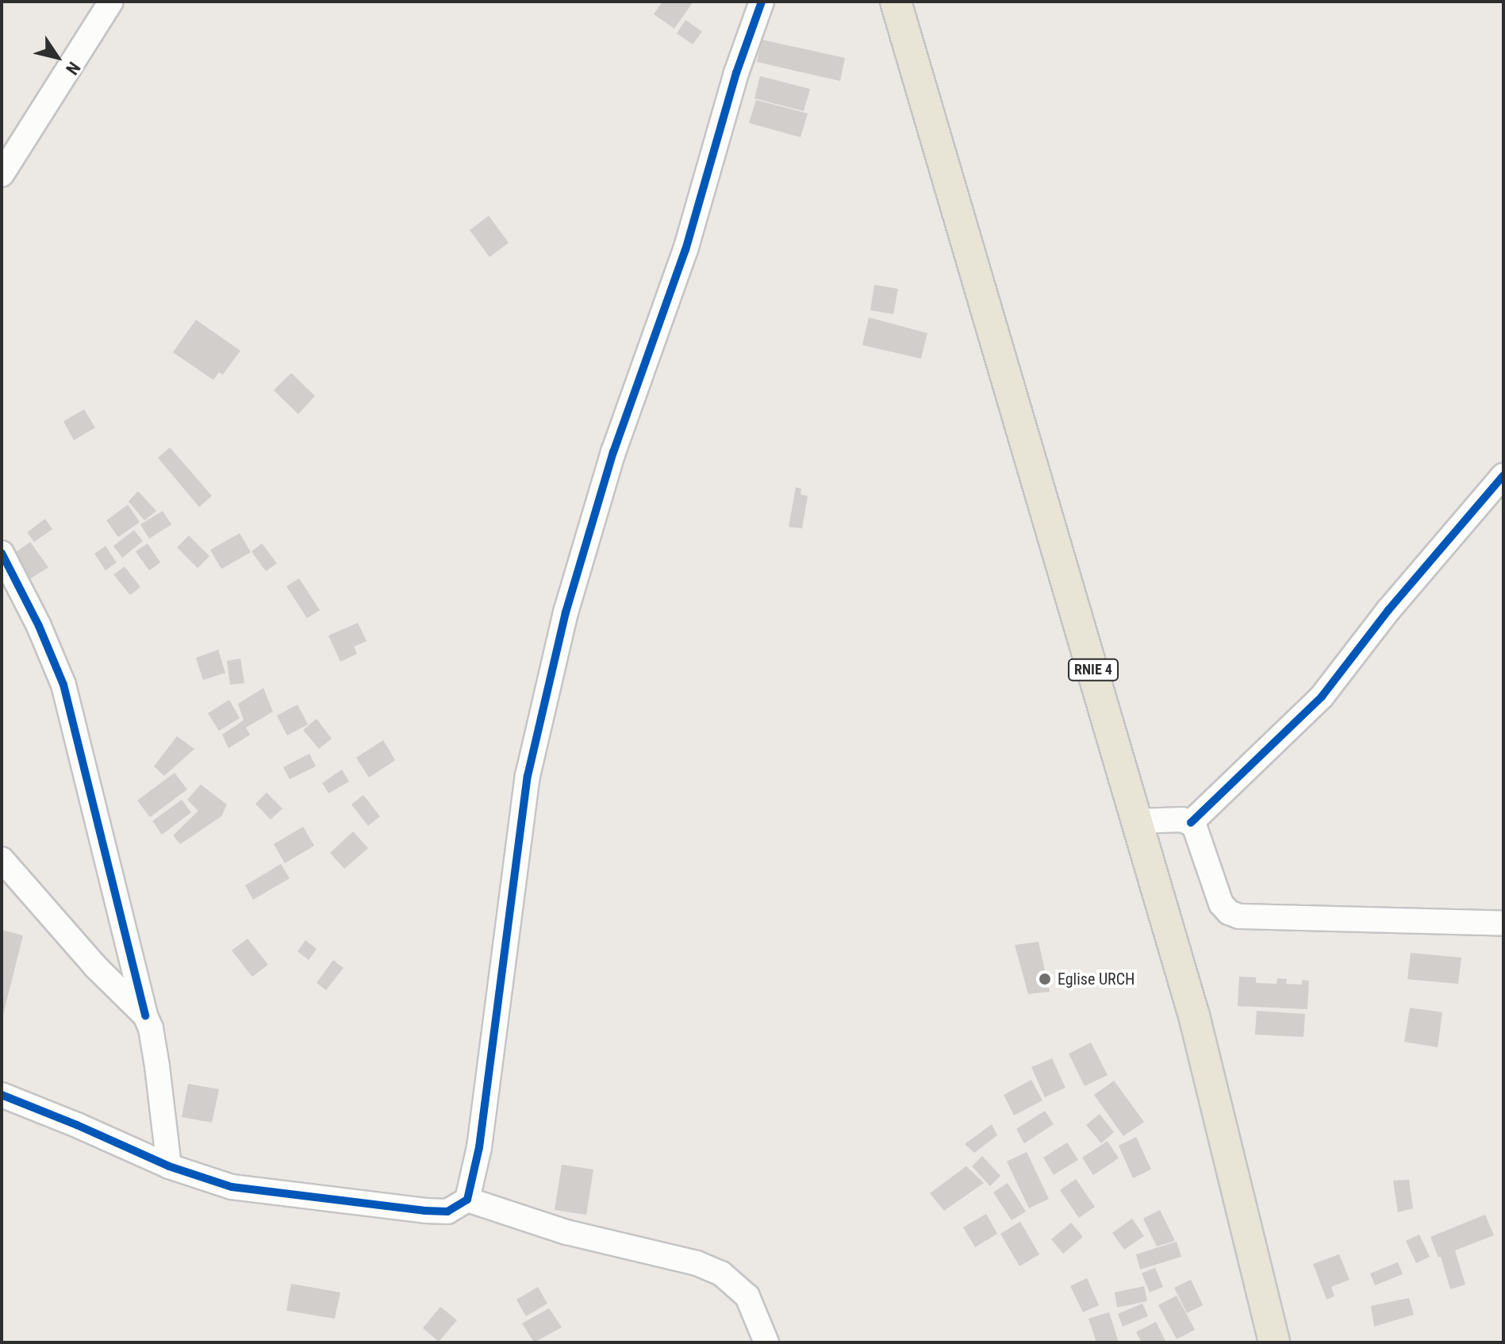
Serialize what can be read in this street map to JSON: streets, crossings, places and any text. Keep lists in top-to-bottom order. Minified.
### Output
{"streets":{"main road":["RNIE 4"]},"places":["Eglise URCH"],"north":"bottom right"}
